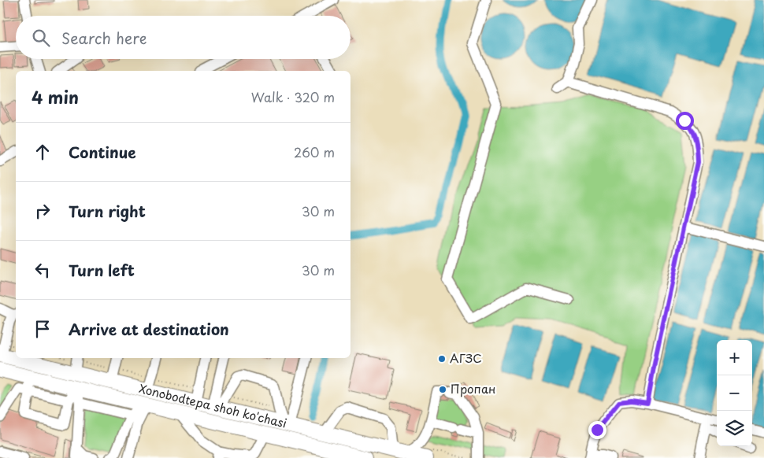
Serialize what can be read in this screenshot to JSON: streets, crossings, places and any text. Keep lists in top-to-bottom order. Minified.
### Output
{"streets":{"highway":["Xonobodtepa shoh ko'chasi"]},"places":["АГЗС","Пропан"],"page":{"search":"Search here","heading":["4 min","Walk · 320 m"],"list":[["Continue","260 m"],["Turn right","30 m"],["Turn left","30 m"],"Arrive at destination"],"map_buttons":["+","−"]}}
